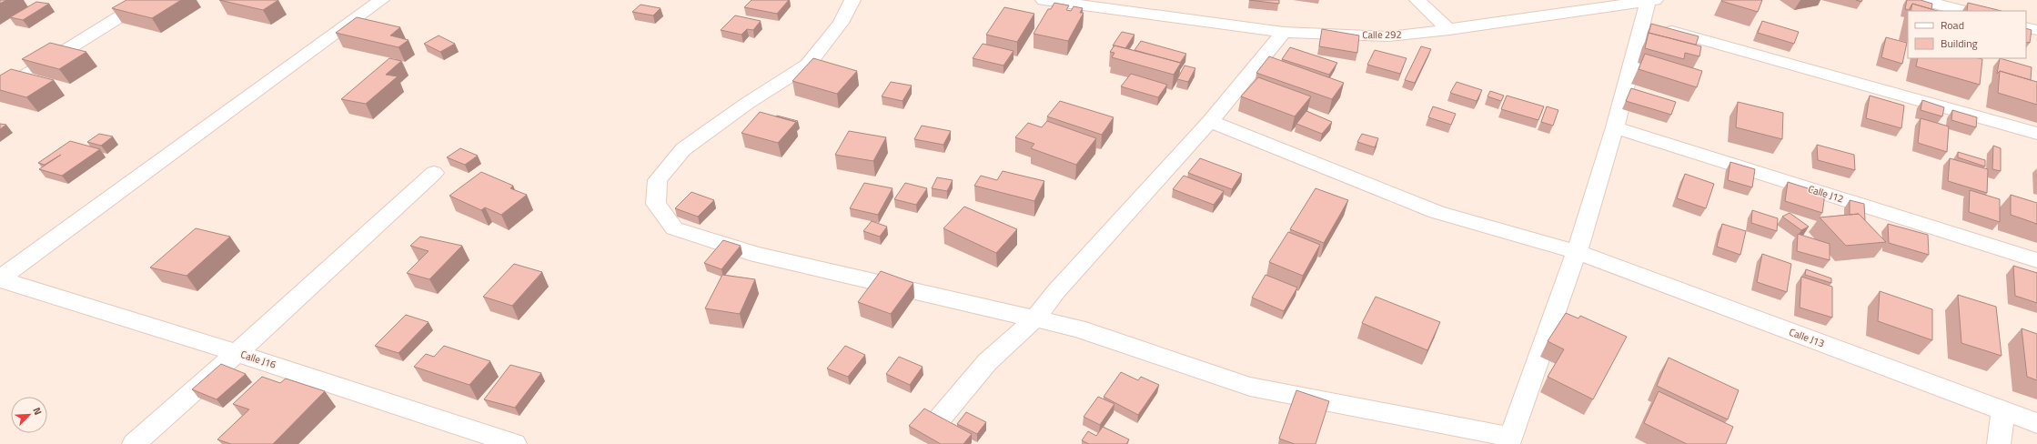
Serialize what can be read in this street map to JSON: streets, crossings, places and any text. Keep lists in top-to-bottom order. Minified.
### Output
{"streets":{"street":["Calle 292","Calle J12","Calle J13","Calle J16"]},"legend":["Road","Building"],"north":"top right"}
